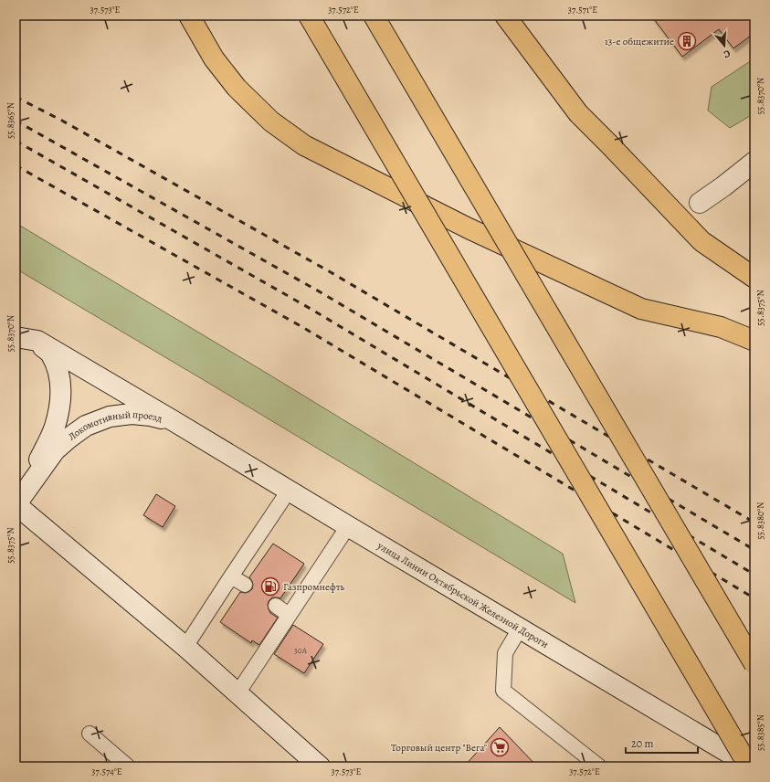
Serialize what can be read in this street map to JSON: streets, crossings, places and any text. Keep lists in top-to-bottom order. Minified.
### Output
{"streets":{"street":["Локомотивный проезд","улица Линии Октябрьской Железной Дороги"]},"crossings":[["Локомотивный проезд","улица Линии Октябрьской Железной Дороги"]],"places":{"building":["13-е общежитие"],"fuel station":["Газпромнефть"],"supermarket":["Торговый центр \"Вега\""]},"house_numbers":["30А"],"scale_bar":"20 m","north":"bottom","coordinates":["37.573°E","37.572°E","37.571°E","55.8370°N","55.8365°N","55.8375°N","55.8380°N","55.8385°N","37.574°E"]}
